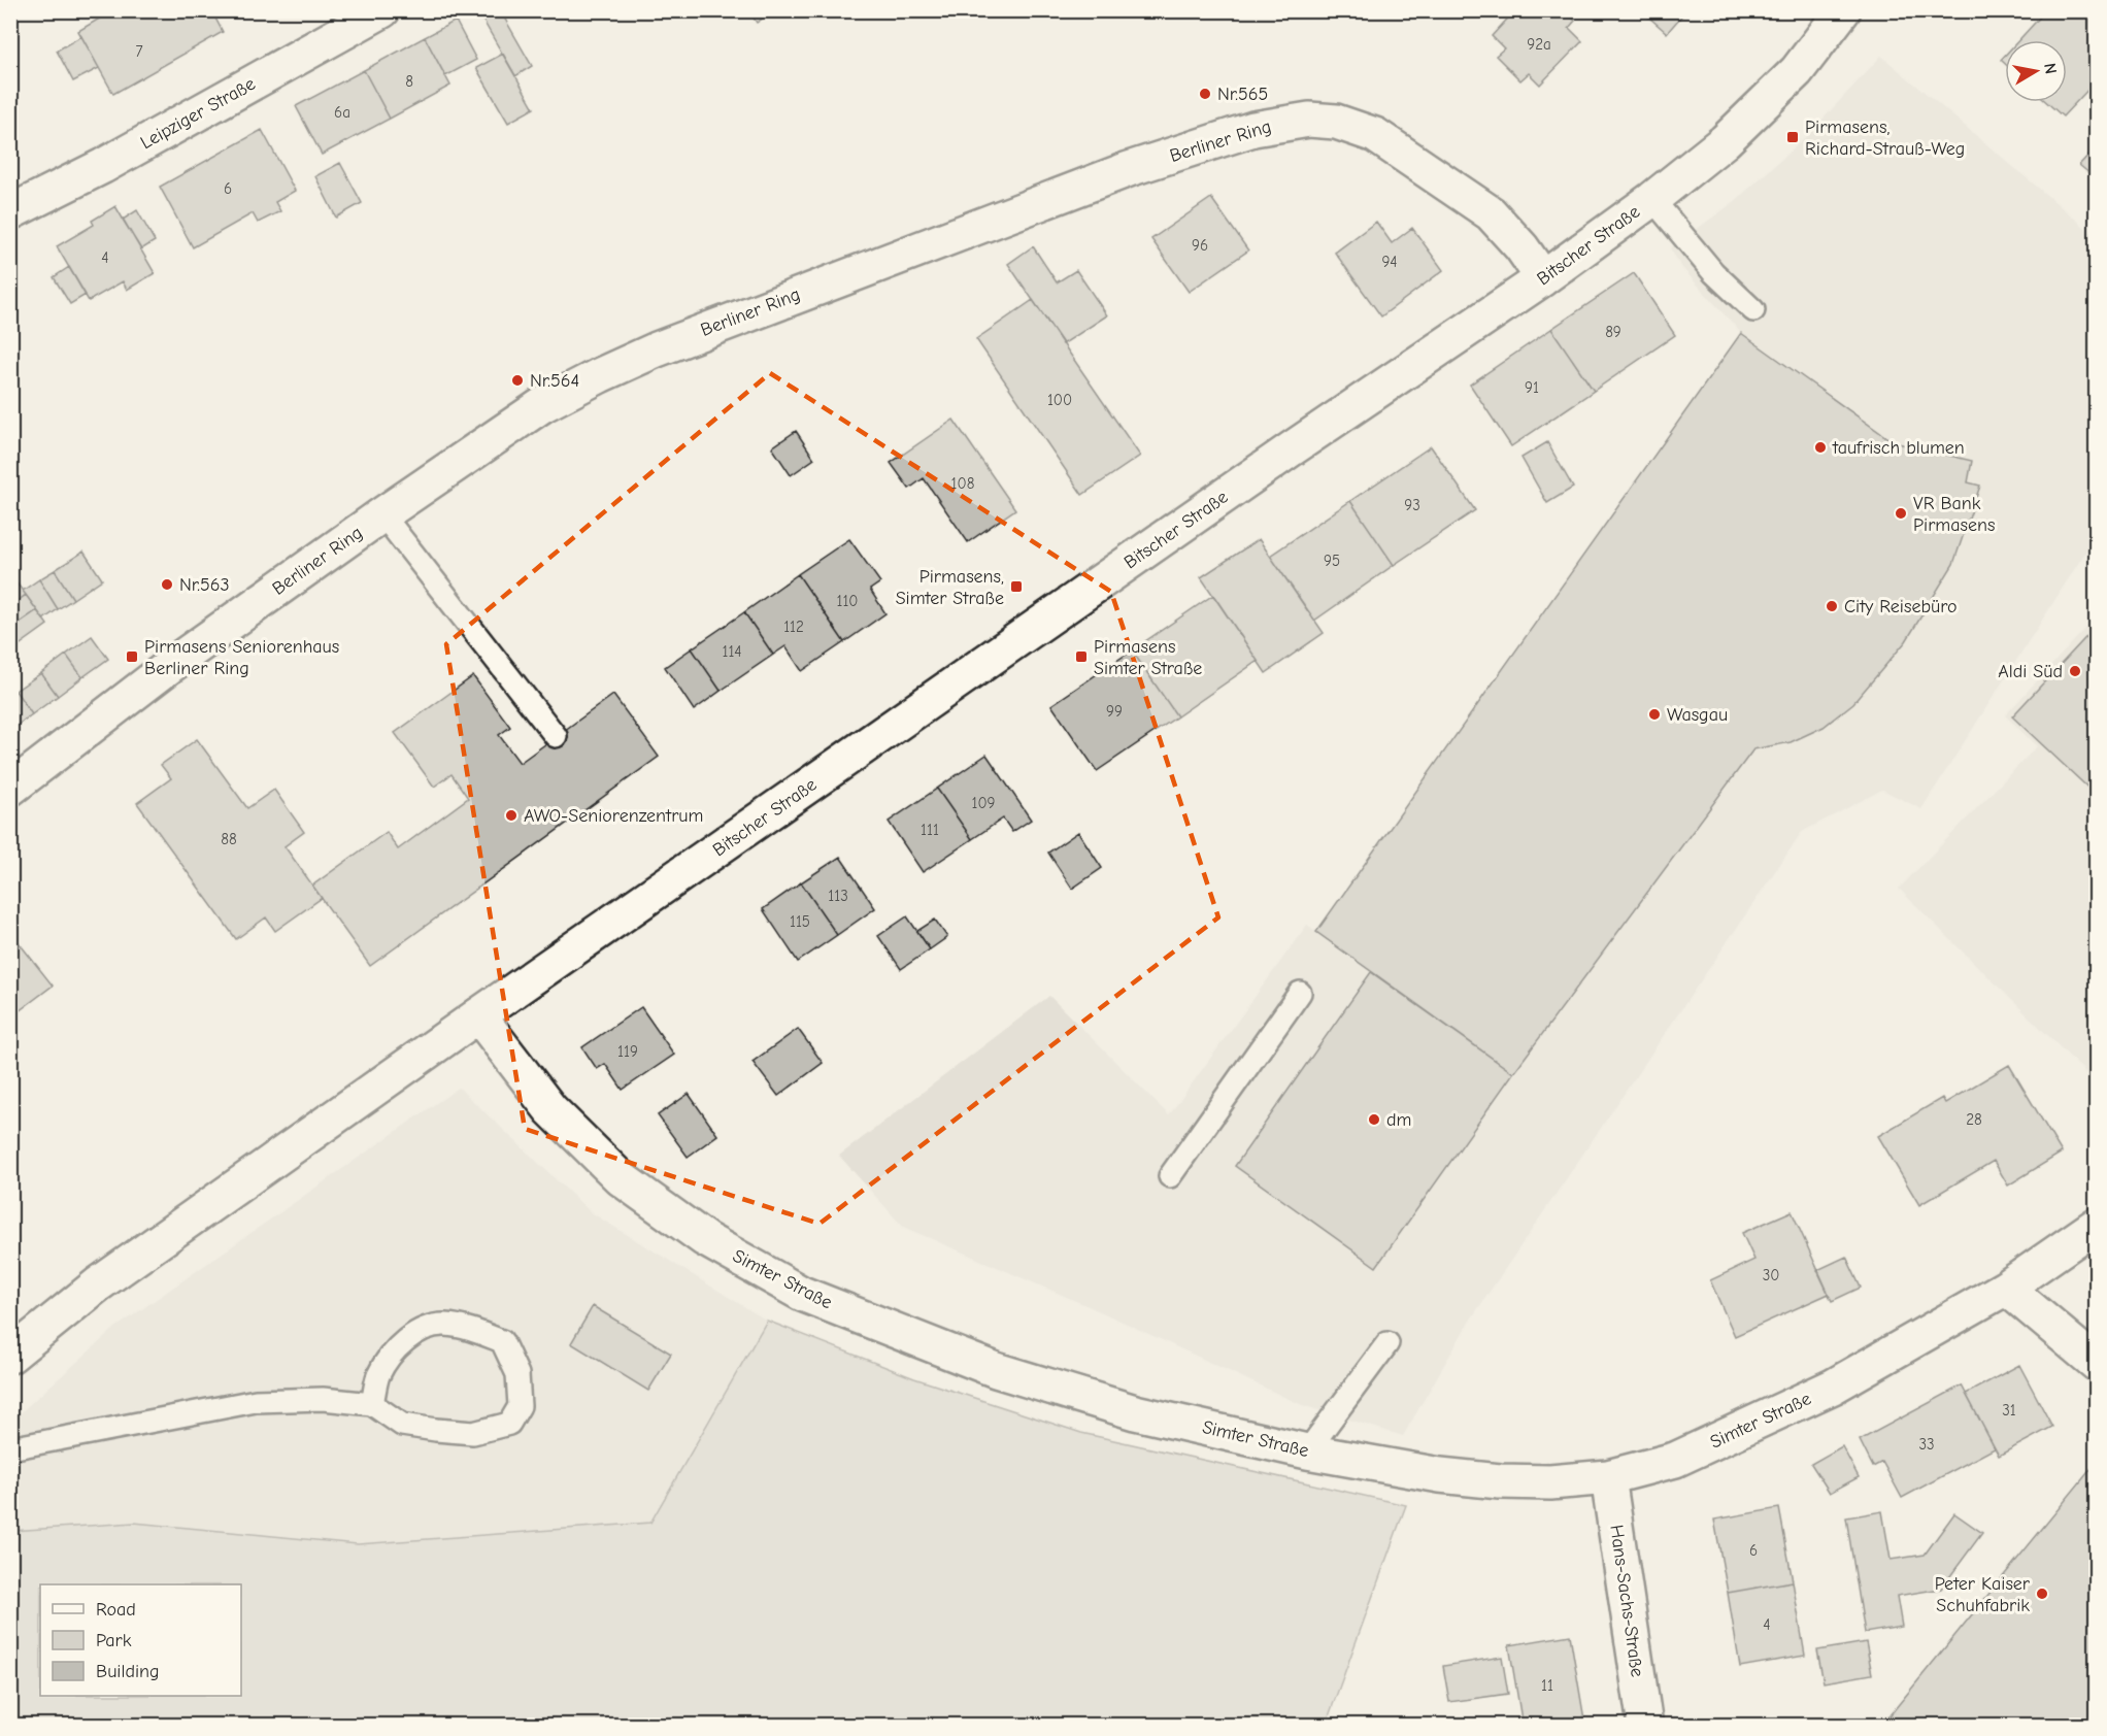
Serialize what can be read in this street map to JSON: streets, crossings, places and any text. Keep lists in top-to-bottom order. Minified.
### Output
{"streets":{"street":["Leipziger Straße","Berliner Ring","Bitscher Straße","Simter Straße","Hans-Sachs-Straße"]},"crossings":[["Berliner Ring","Bitscher Straße"],["Bitscher Straße","Simter Straße"],["Simter Straße","Hans-Sachs-Straße"]],"places":{"other":["Nr.565","Nr.564","taufrisch blumen","VR Bank Pirmasens","Nr.563","City Reisebüro","Aldi Süd","Wasgau","AWO-Seniorenzentrum","dm","Peter Kaiser Schuhfabrik"],"transit":["Pirmasens, Richard-Strauß-Weg","Pirmasens, Simter Straße","Pirmasens Seniorenhaus Berliner Ring","Pirmasens Simter Straße"]},"house_numbers":["92a","7","8","6a","6","96","4","94","89","91","100","108","93","95","110","112","114","99","109","111","88","113","115","119","28","30","31","33","6","4","11"],"legend":["Road","Park","Building"],"north":"right"}
